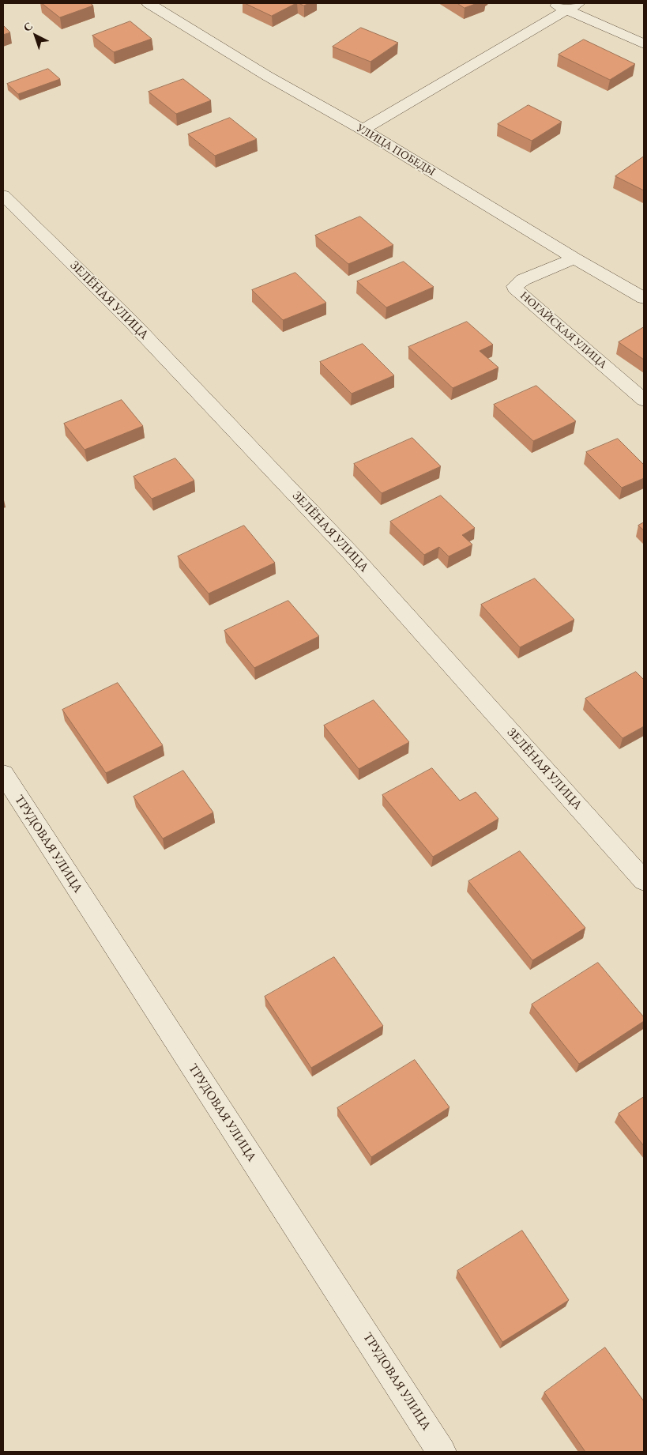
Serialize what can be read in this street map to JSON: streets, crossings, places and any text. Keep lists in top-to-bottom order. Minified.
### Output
{"streets":{"street":["УЛИЦА ПОБЕДЫ","ЗЕЛЁНАЯ УЛИЦА","НОГАЙСКАЯ УЛИЦА","ТРУДОВАЯ УЛИЦА"]},"crossings":[["УЛИЦА ПОБЕДЫ","НОГАЙСКАЯ УЛИЦА"]],"north":"top left"}
